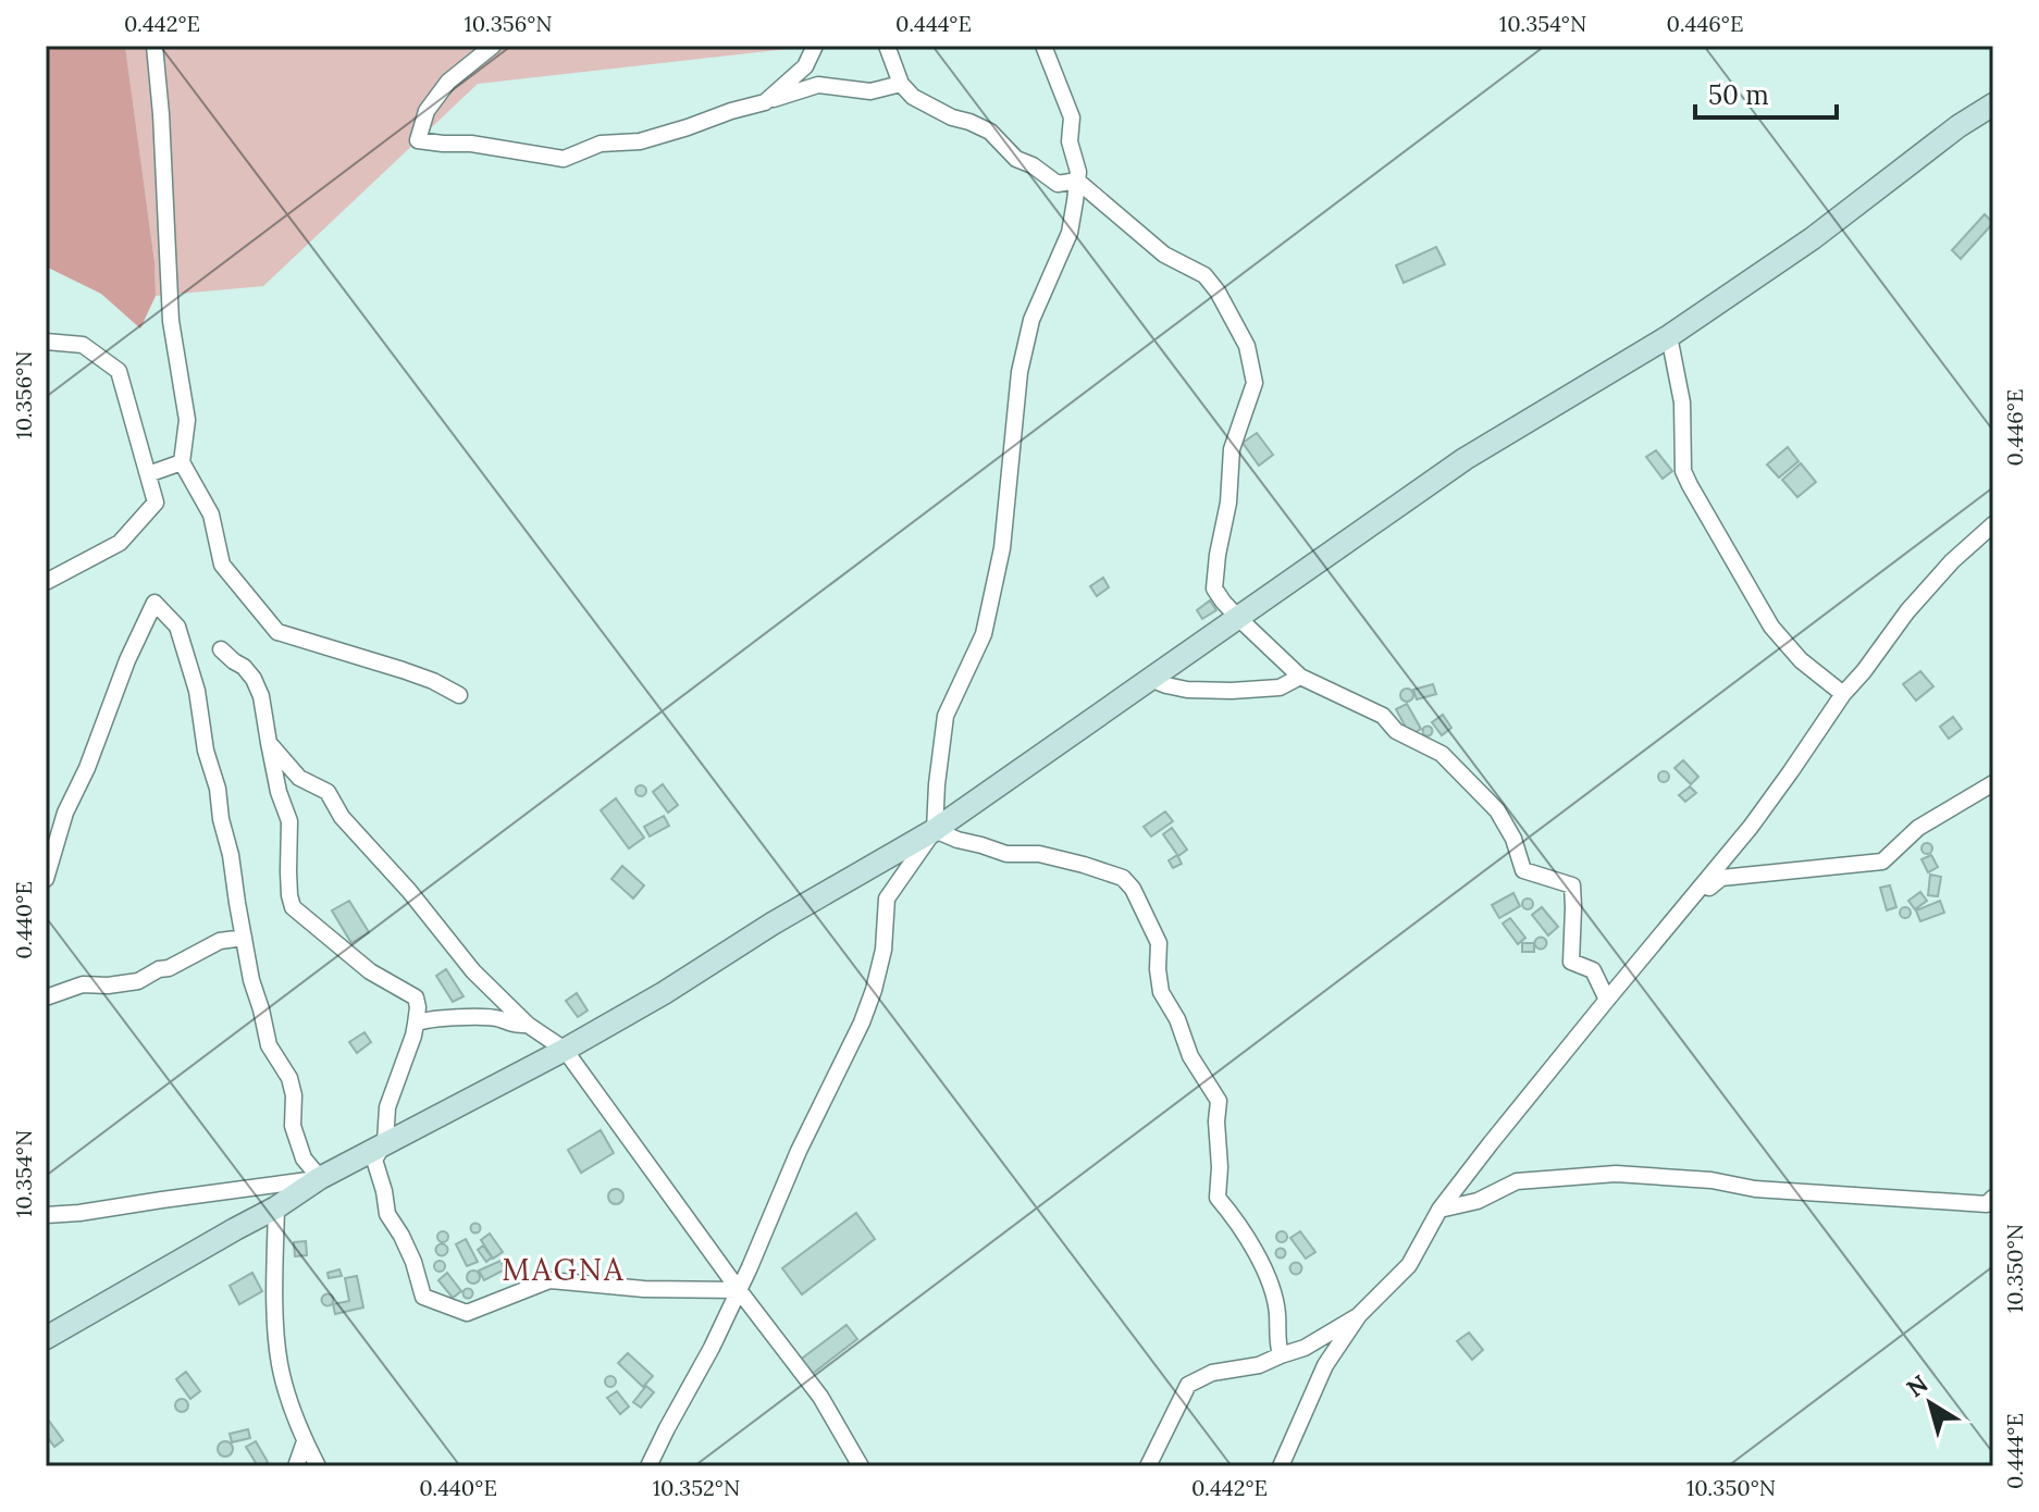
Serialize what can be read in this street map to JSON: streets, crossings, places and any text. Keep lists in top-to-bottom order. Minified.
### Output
{"districts":["MAGNA"],"scale_bar":"50 m","north":"top left","coordinates":["0.442°E","10.356°N","0.444°E","10.354°N","0.446°E","0.440°E","10.350°N","10.352°N"]}
